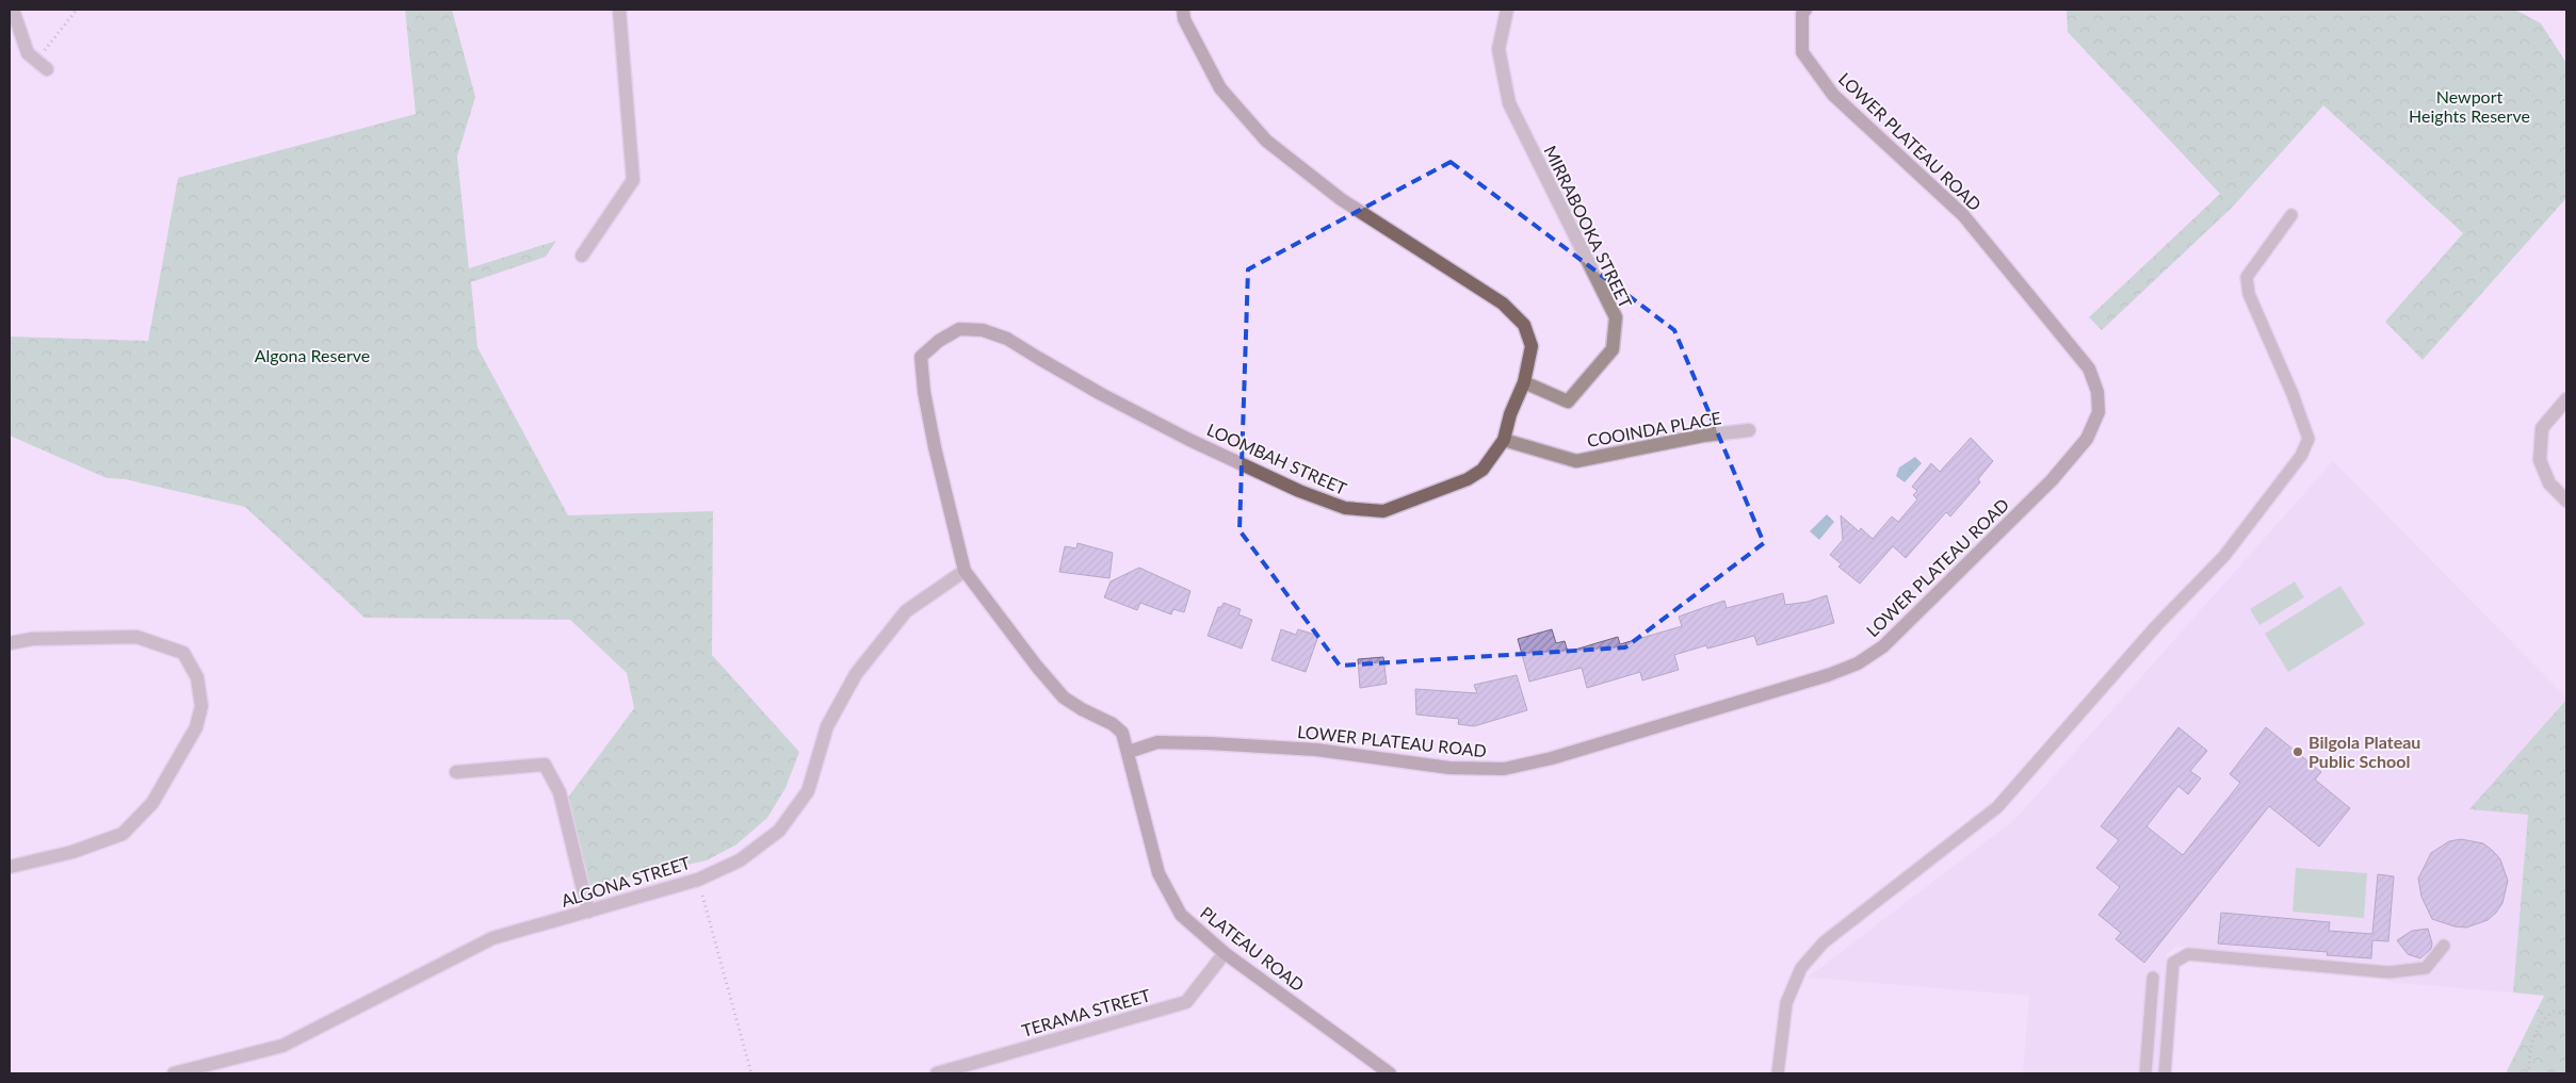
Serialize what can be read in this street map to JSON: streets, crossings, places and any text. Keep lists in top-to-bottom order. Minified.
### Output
{"streets":{"street":["LOWER PLATEAU ROAD","MIRRABOOKA STREET","COOINDA PLACE","LOOMBAH STREET","ALGONA STREET","PLATEAU ROAD","TERAMA STREET"]},"crossings":[["LOWER PLATEAU ROAD","LOOMBAH STREET"],["LOWER PLATEAU ROAD","PLATEAU ROAD"],["MIRRABOOKA STREET","LOOMBAH STREET"],["COOINDA PLACE","LOOMBAH STREET"],["LOOMBAH STREET","ALGONA STREET"],["LOOMBAH STREET","PLATEAU ROAD"],["PLATEAU ROAD","TERAMA STREET"]],"parks":["Newport Heights Reserve","Algona Reserve"],"places":["Bilgola Plateau Public School"]}
